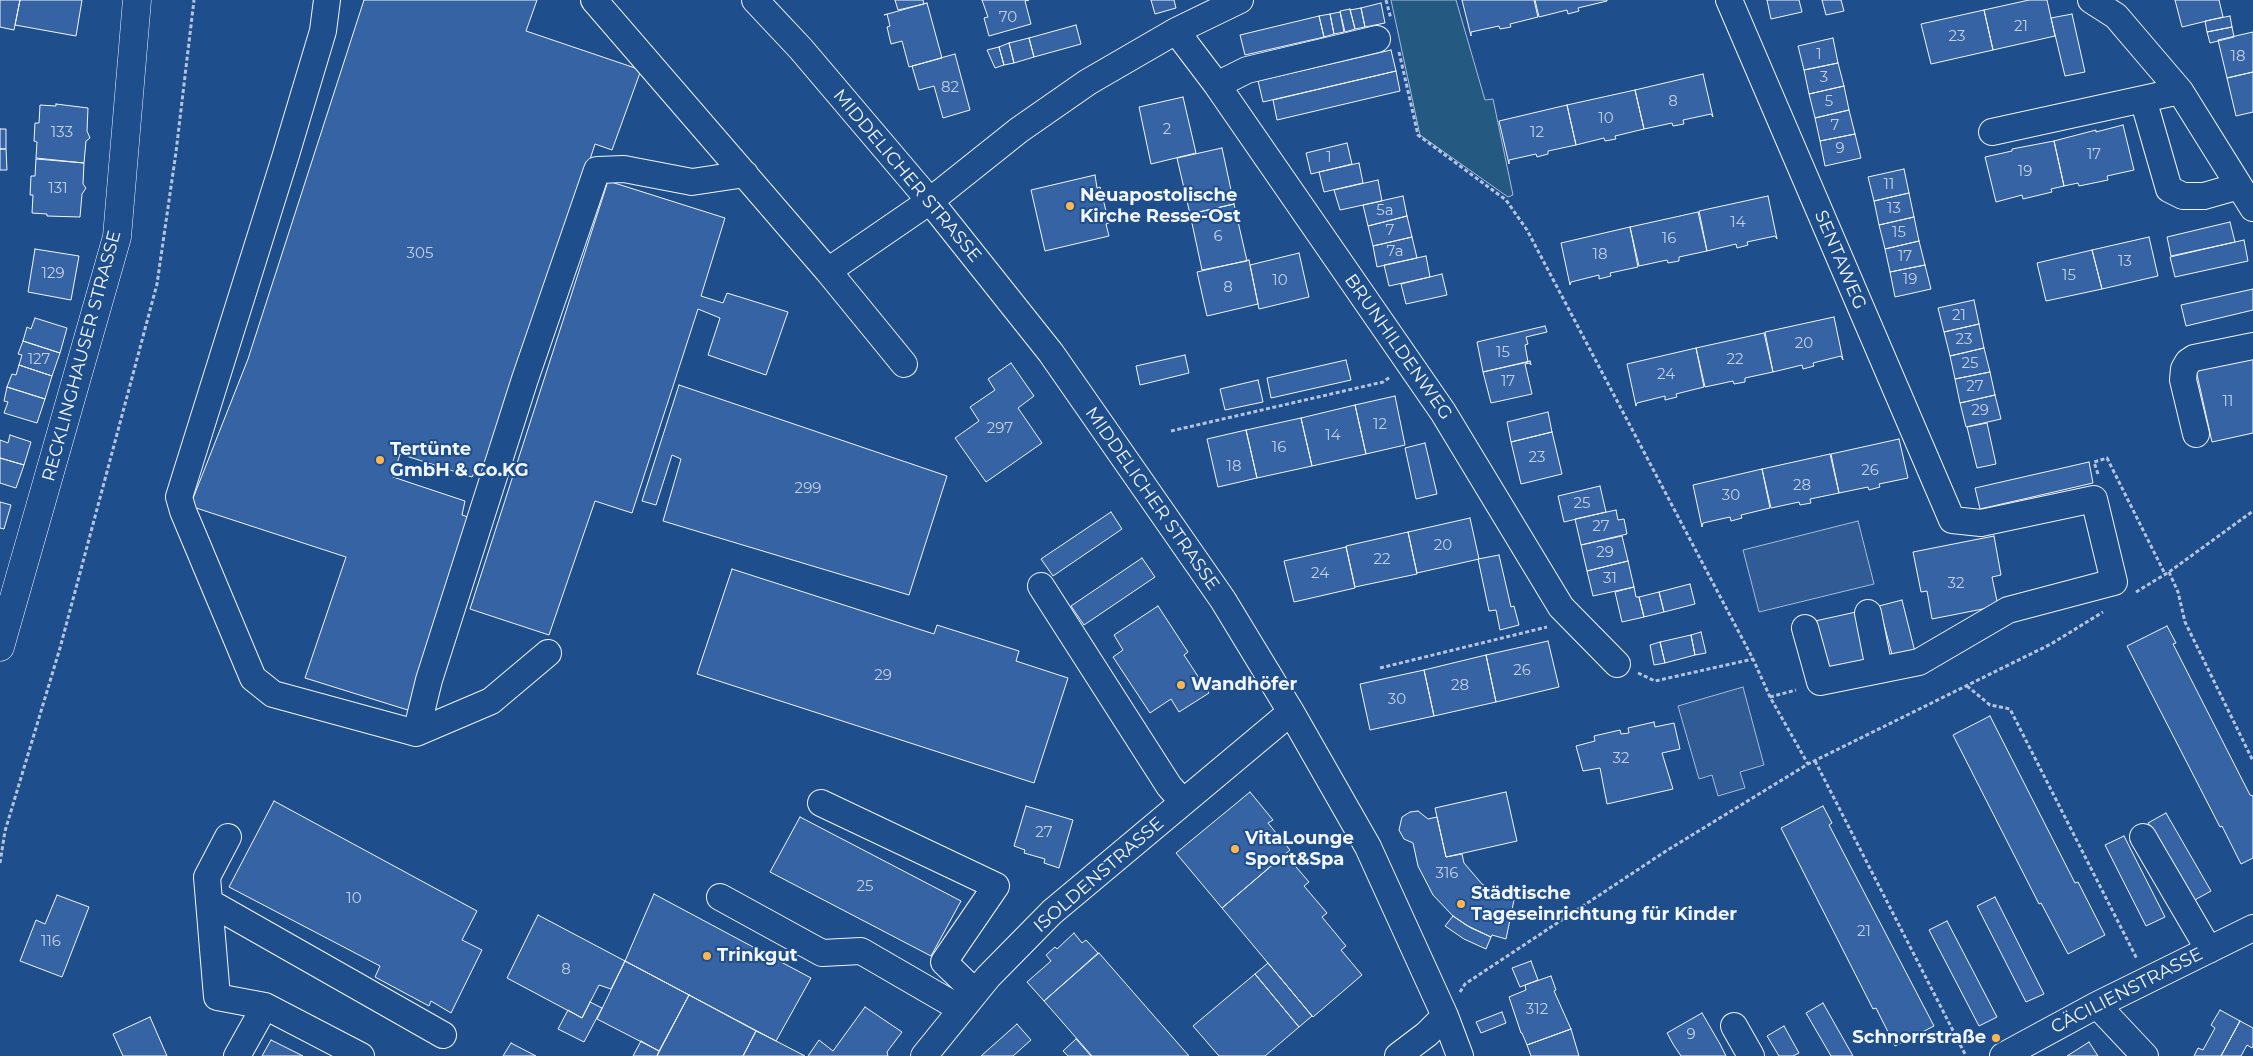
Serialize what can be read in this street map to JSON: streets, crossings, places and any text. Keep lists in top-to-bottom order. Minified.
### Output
{"streets":{"main road":["RECKLINGHAUSER STRASSE"],"street":["MIDDELICHER STRASSE","SENTAWEG","BRUNHILDENWEG","ISOLDENSTRASSE","CÄCILIENSTRASSE"]},"crossings":[["MIDDELICHER STRASSE","ISOLDENSTRASSE"]],"places":["Neuapostolische Kirche Resse-Ost","Tertünte GmbH & Co.KG","Wandhöfer","VitaLounge Sport&Spa","Städtische Tageseinrichtung für Kinder","Trinkgut","Schnorrstraße"],"house_numbers":["70","21","23","1","18","3","82","8","5","10","7","2","133","12","9","17","1","19","11","131","13","5a","14","7","15","6","16","7a","305","18","17","13","129","15","19","10","8","21","23","20","15","127","22","25","24","17","27","11","29","12","297","14","16","23","18","26","28","299","30","25","27","20","29","22","24","31","32","26","29","28","30","32","27","316","25","10","21","116","8","312","9"]}
